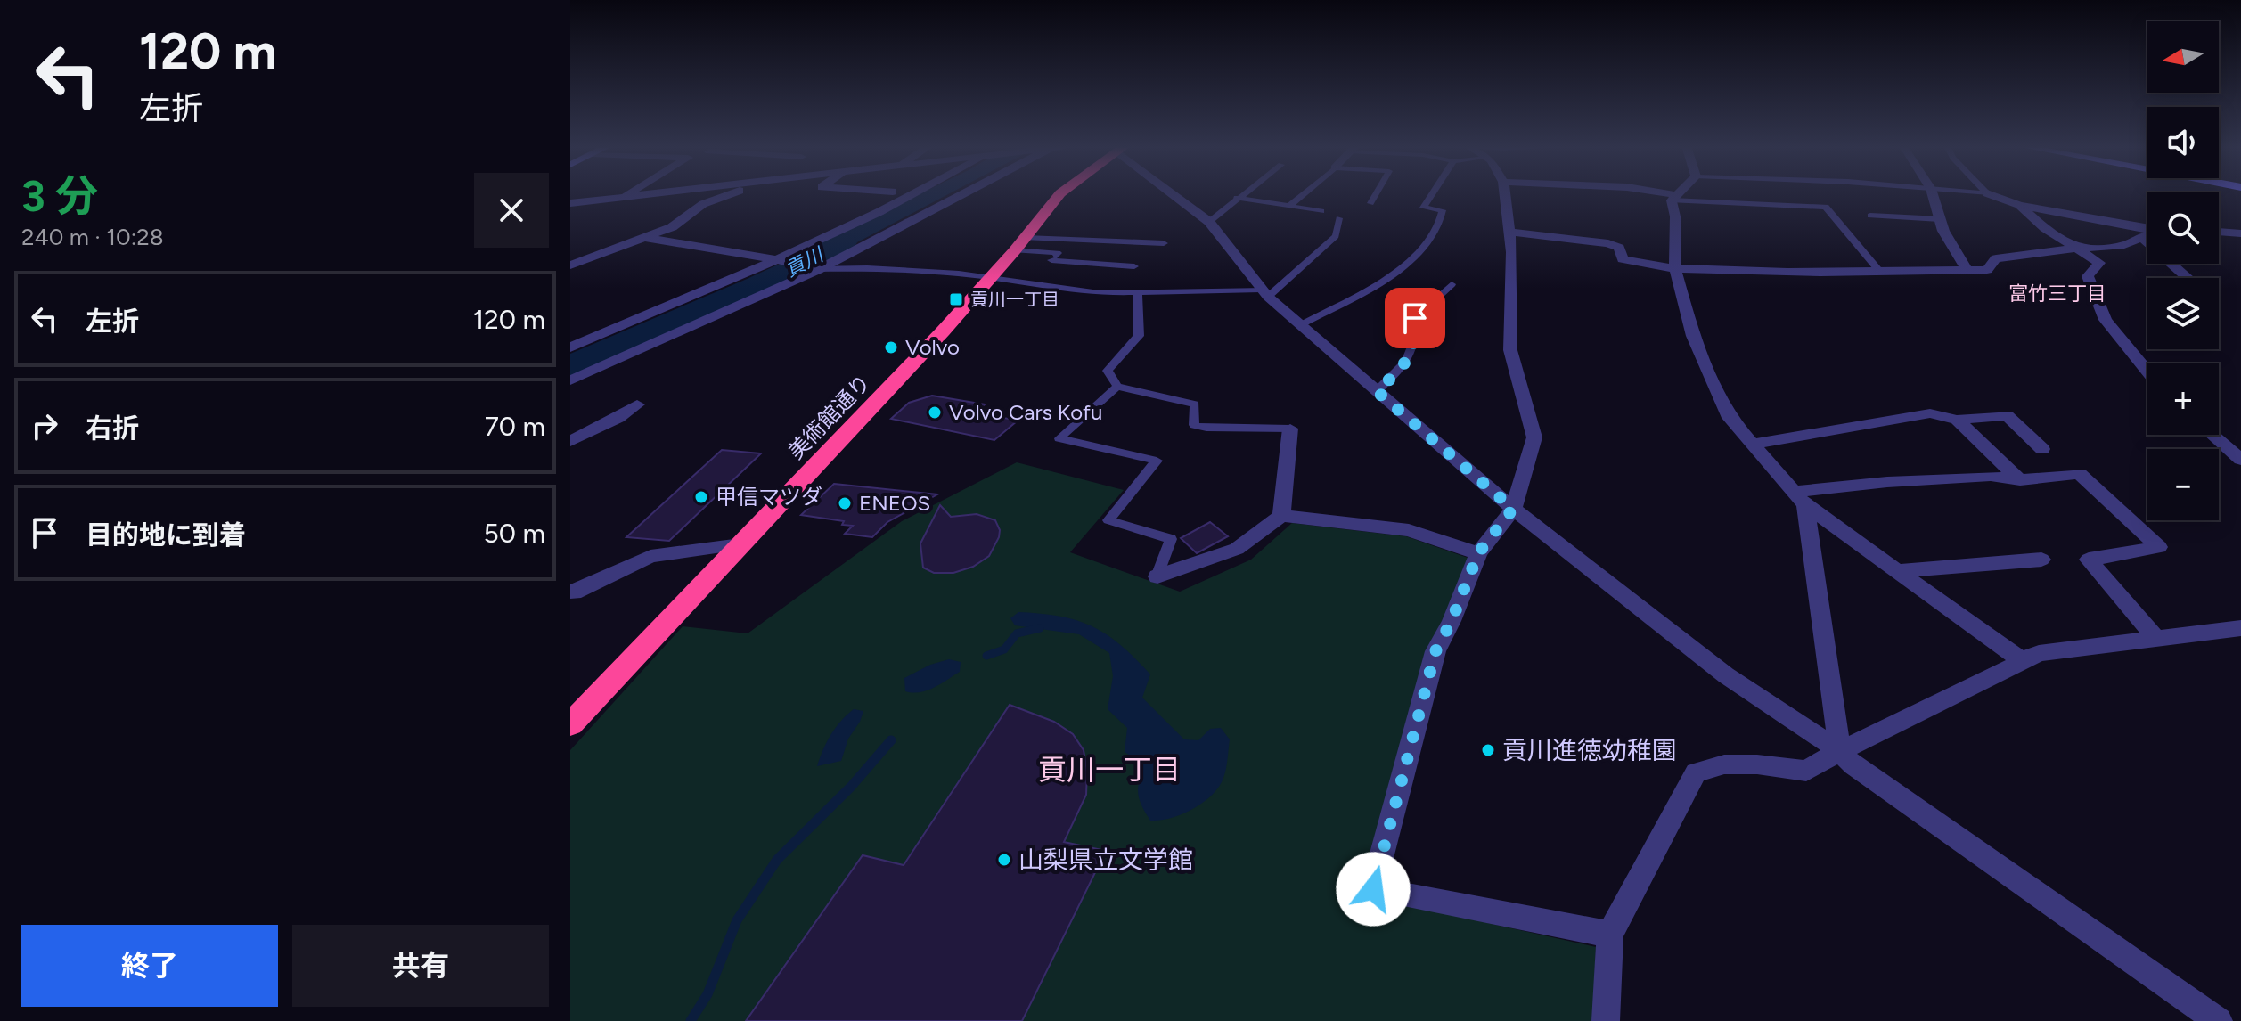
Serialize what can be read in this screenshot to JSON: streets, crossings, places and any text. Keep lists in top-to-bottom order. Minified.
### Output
{"streets":{"highway":["美術館通り"]},"districts":["富竹三丁目","貢川一丁目"],"water":["貢川"],"places":{"transit":["貢川一丁目"],"other":["Volvo","Volvo Cars Kofu","甲信マツダ","ENEOS","貢川進徳幼稚園","山梨県立文学館"]},"north":"left","page":{"turn":["120 m","左折"],"map_buttons":["+","−"],"heading":["3 分","240 m · 10:28"],"list":[{"name":"左折","value":"120 m"},{"name":"右折","value":"70 m"},{"name":"目的地に到着","value":"50 m"}],"buttons":["終了","共有"]}}
